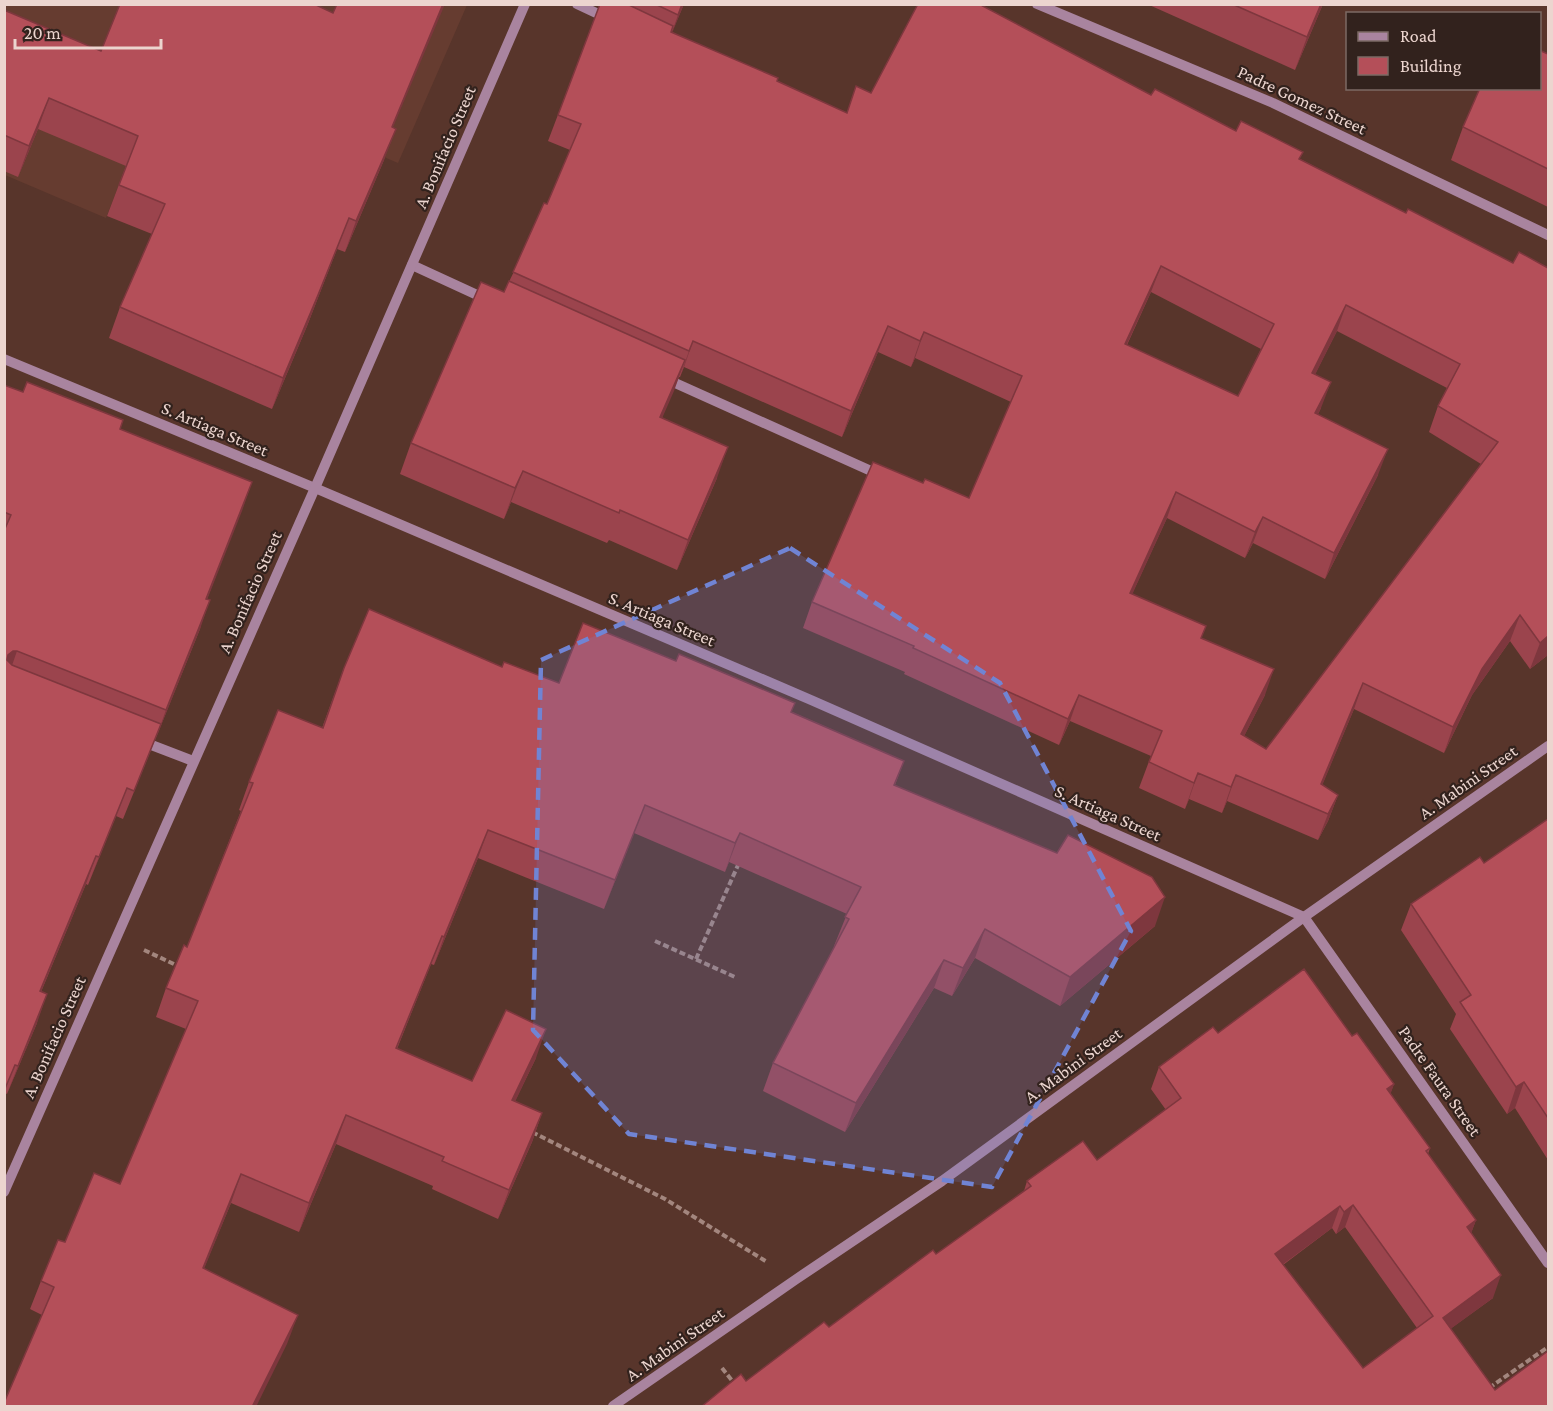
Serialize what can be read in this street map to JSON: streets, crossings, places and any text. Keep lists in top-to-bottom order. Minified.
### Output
{"streets":{"street":["Padre Gomez Street","A. Bonifacio Street","S. Artiaga Street","A. Mabini Street","Padre Faura Street"]},"crossings":[["A. Bonifacio Street","S. Artiaga Street"],["S. Artiaga Street","A. Mabini Street"],["S. Artiaga Street","Padre Faura Street"],["A. Mabini Street","Padre Faura Street"]],"legend":["Road","Building"],"scale_bar":"20 m"}
